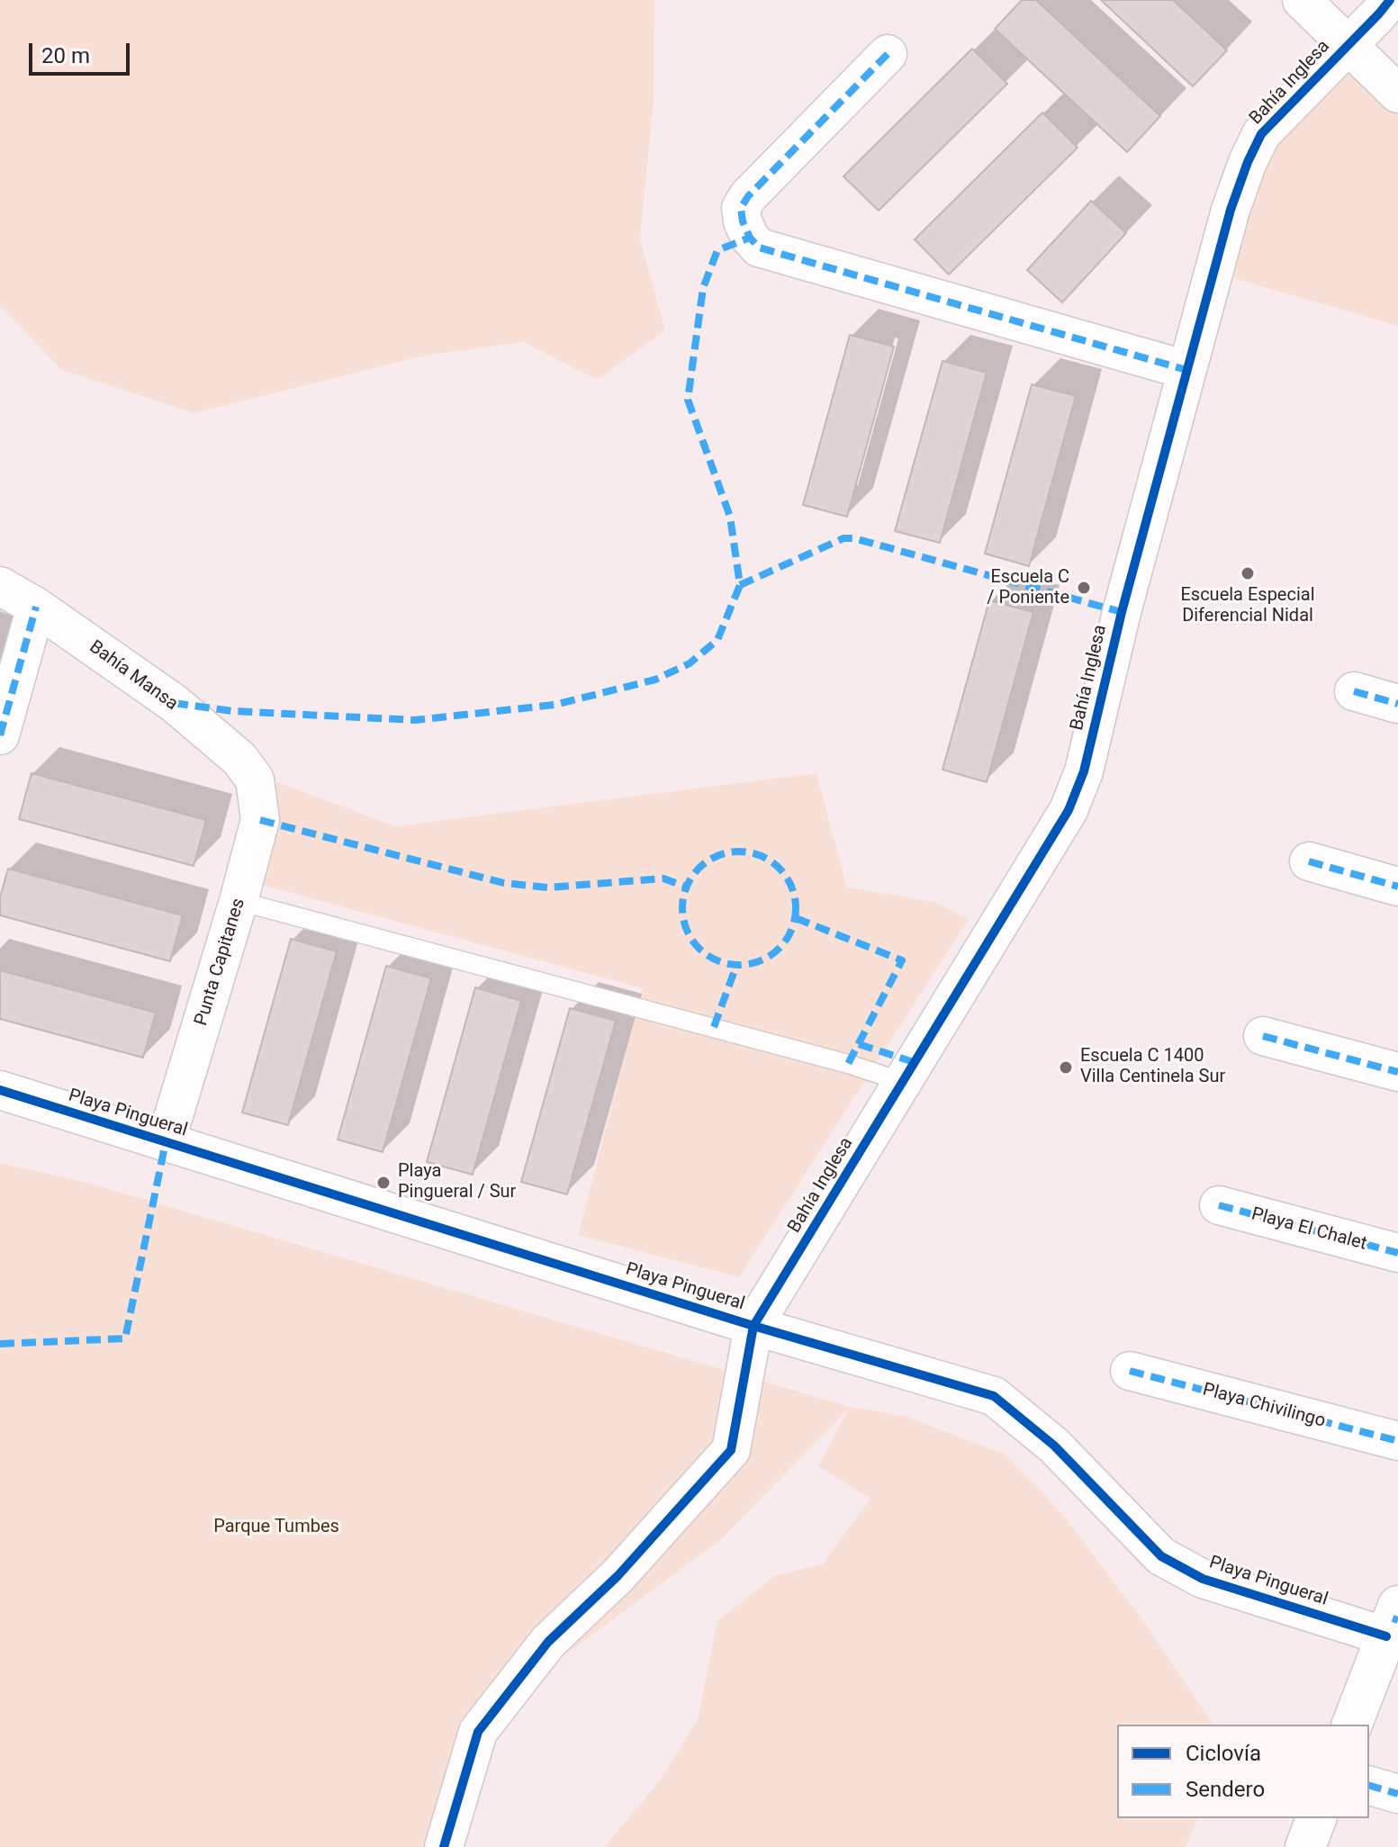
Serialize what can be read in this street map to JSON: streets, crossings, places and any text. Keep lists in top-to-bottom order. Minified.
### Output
{"streets":{"street":["Bahía Inglesa","Bahía Mansa","Punta Capitanes","Playa Pingueral","Playa El Chalet","Playa Chivilingo"]},"crossings":[["Bahía Inglesa","Playa Pingueral"],["Bahía Mansa","Punta Capitanes"],["Punta Capitanes","Playa Pingueral"]],"parks":["Parque Tumbes"],"places":["Escuela Especial Diferencial Nidal","Escuela C / Poniente","Escuela C 1400 Villa Centinela Sur","Playa Pingueral / Sur"],"legend":["Ciclovía","Sendero"],"scale_bar":"20 m"}
